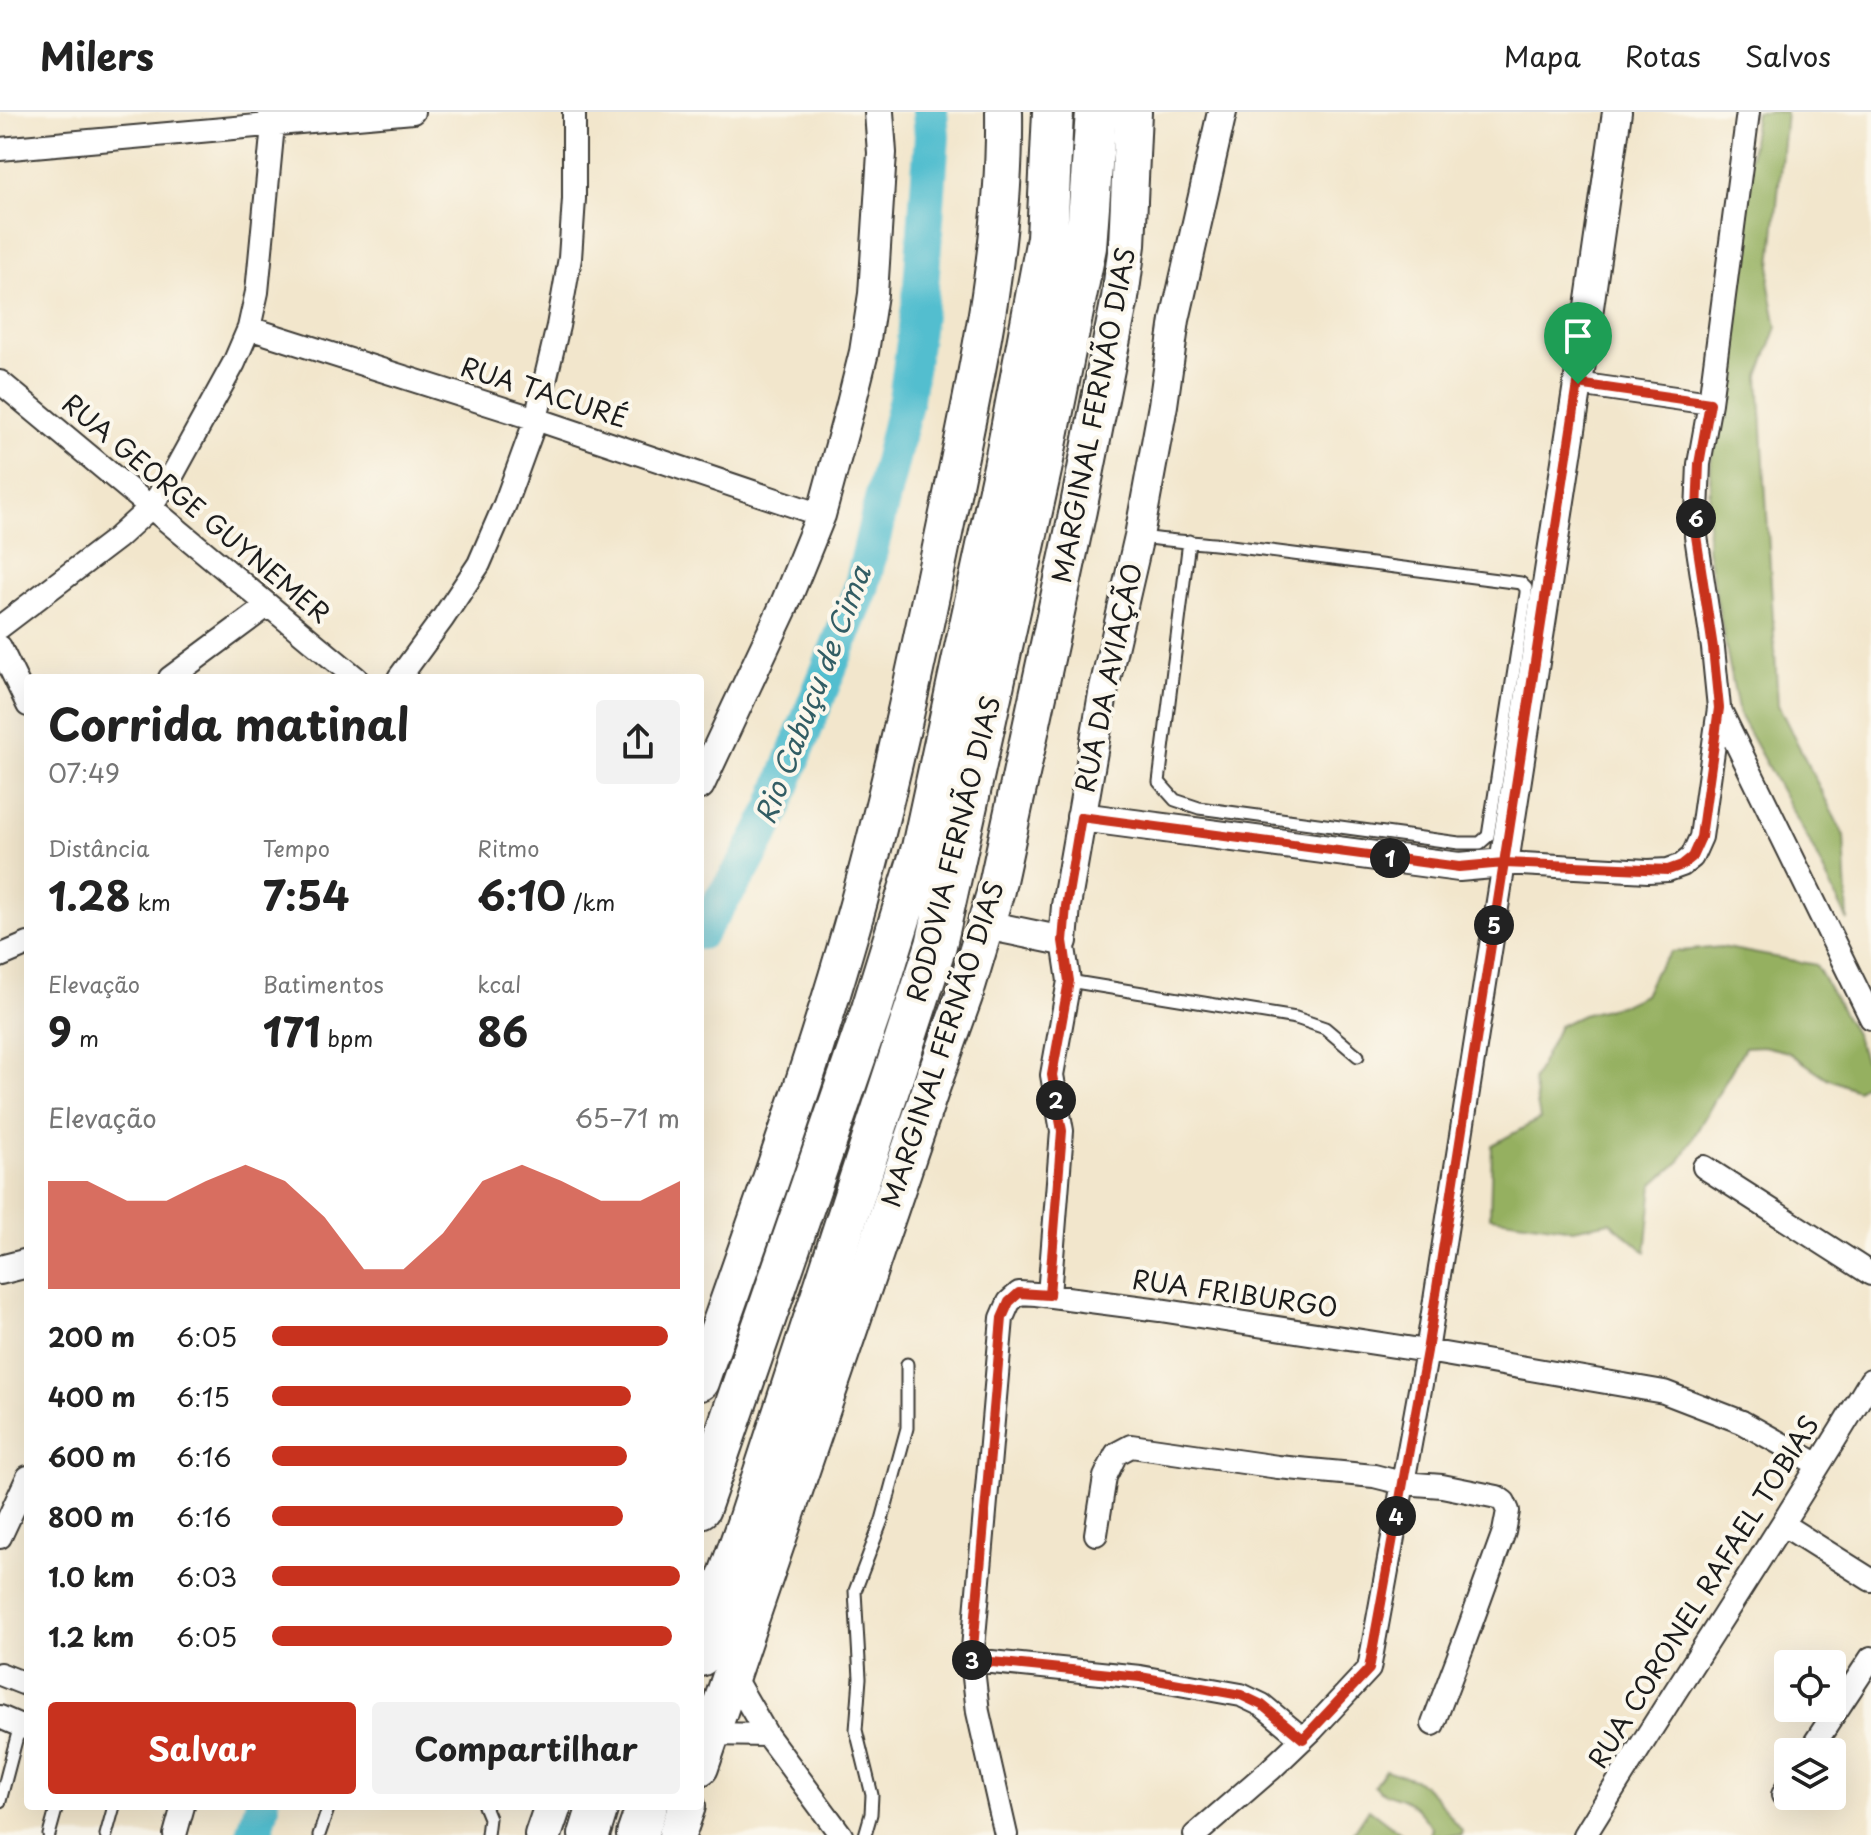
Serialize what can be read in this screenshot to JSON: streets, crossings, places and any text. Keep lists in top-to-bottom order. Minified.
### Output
{"streets":{"highway":["MARGINAL FERNÃO DIAS","RODOVIA FERNÃO DIAS"],"street":["RUA TACURÉ","RUA GEORGE GUYNEMER","RUA DA AVIAÇÃO","RUA FRIBURGO","RUA CORONEL RAFAEL TOBIAS"]},"crossings":[["MARGINAL FERNÃO DIAS","RODOVIA FERNÃO DIAS"],["RUA DA AVIAÇÃO","RUA FRIBURGO"],["RUA FRIBURGO","RUA CORONEL RAFAEL TOBIAS"]],"water":["Rio Cabuçu de Cima"],"page":{"header":"Milers","nav":["Mapa","Rotas","Salvos"],"pins":["6","1","5","2","4","3"],"heading":["Corrida matinal","07:49"],"stats":[["Distância","1.28 km"],["Tempo","7:54"],["Ritmo","6:10 /km"],["Elevação","9 m"],["Batimentos","171 bpm"],["kcal","86"]],"chart":["Elevação","65–71 m"],"list":[{"name":"200 m","note":"6:05"},{"name":"400 m","note":"6:15"},{"name":"600 m","note":"6:16"},{"name":"800 m","note":"6:16"},{"name":"1.0 km","note":"6:03"},{"name":"1.2 km","note":"6:05"}],"buttons":["Salvar","Compartilhar"]}}
